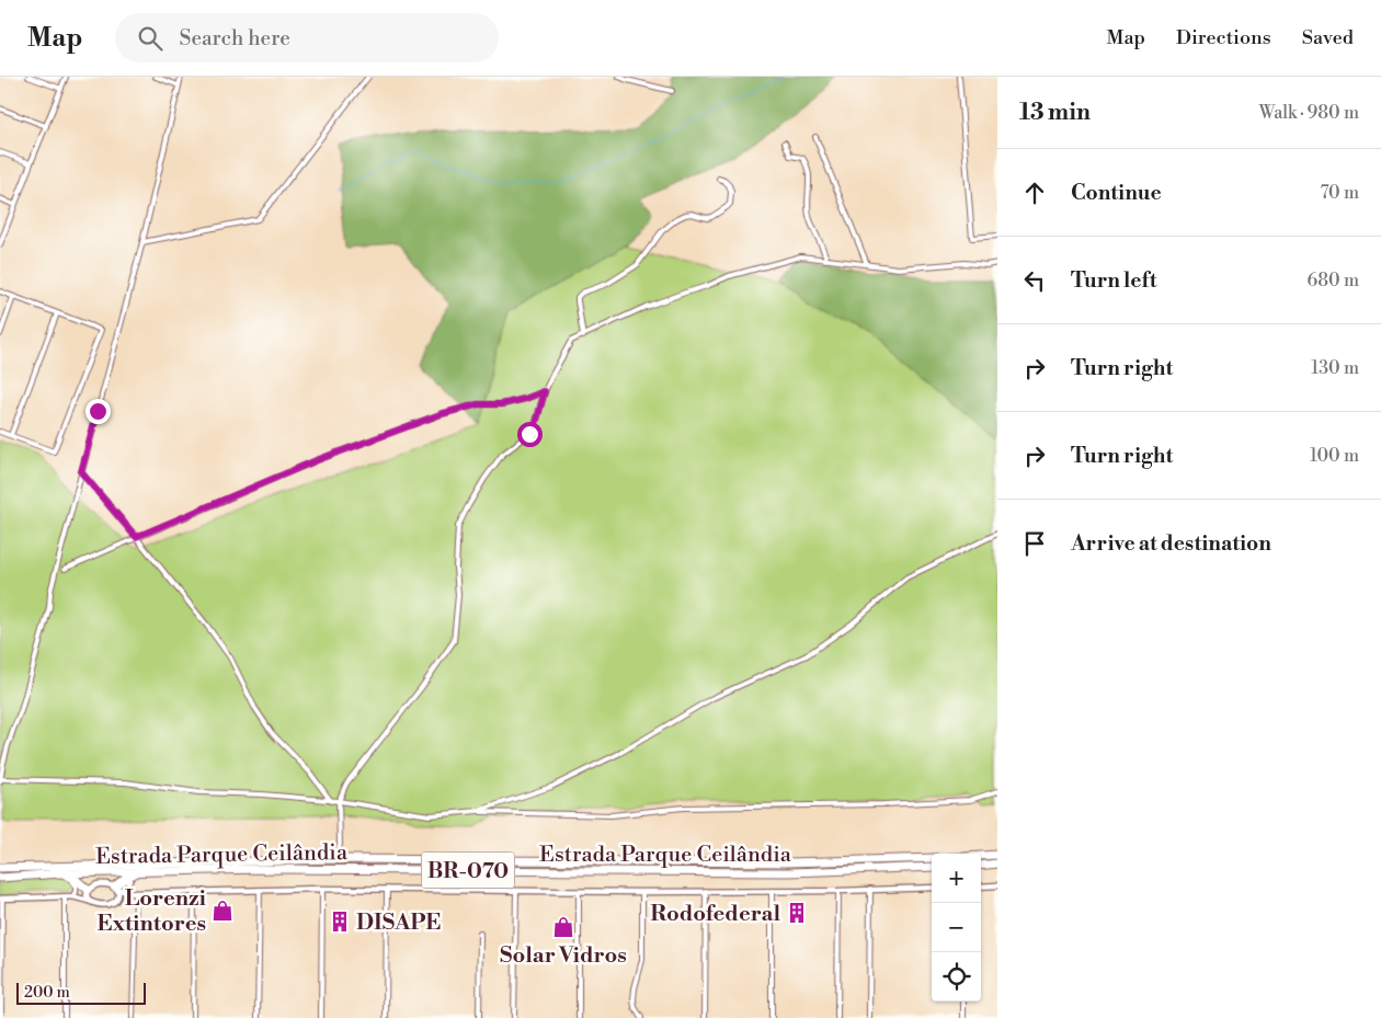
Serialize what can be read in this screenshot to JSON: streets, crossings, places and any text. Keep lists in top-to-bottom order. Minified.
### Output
{"streets":{"highway":["Estrada Parque Ceilândia","BR-070"]},"places":{"shop":["Lorenzi Extintores","Solar Vidros"],"building":["Rodofederal","DISAPE"]},"scale_bar":"200 m","page":{"header":"Map","search":"Search here","nav":["Map","Directions","Saved"],"heading":["13 min","Walk · 980 m"],"list":[["Continue","70 m"],["Turn left","680 m"],["Turn right","130 m"],["Turn right","100 m"],"Arrive at destination"],"map_buttons":["+","−"],"scale":"200 m"}}
